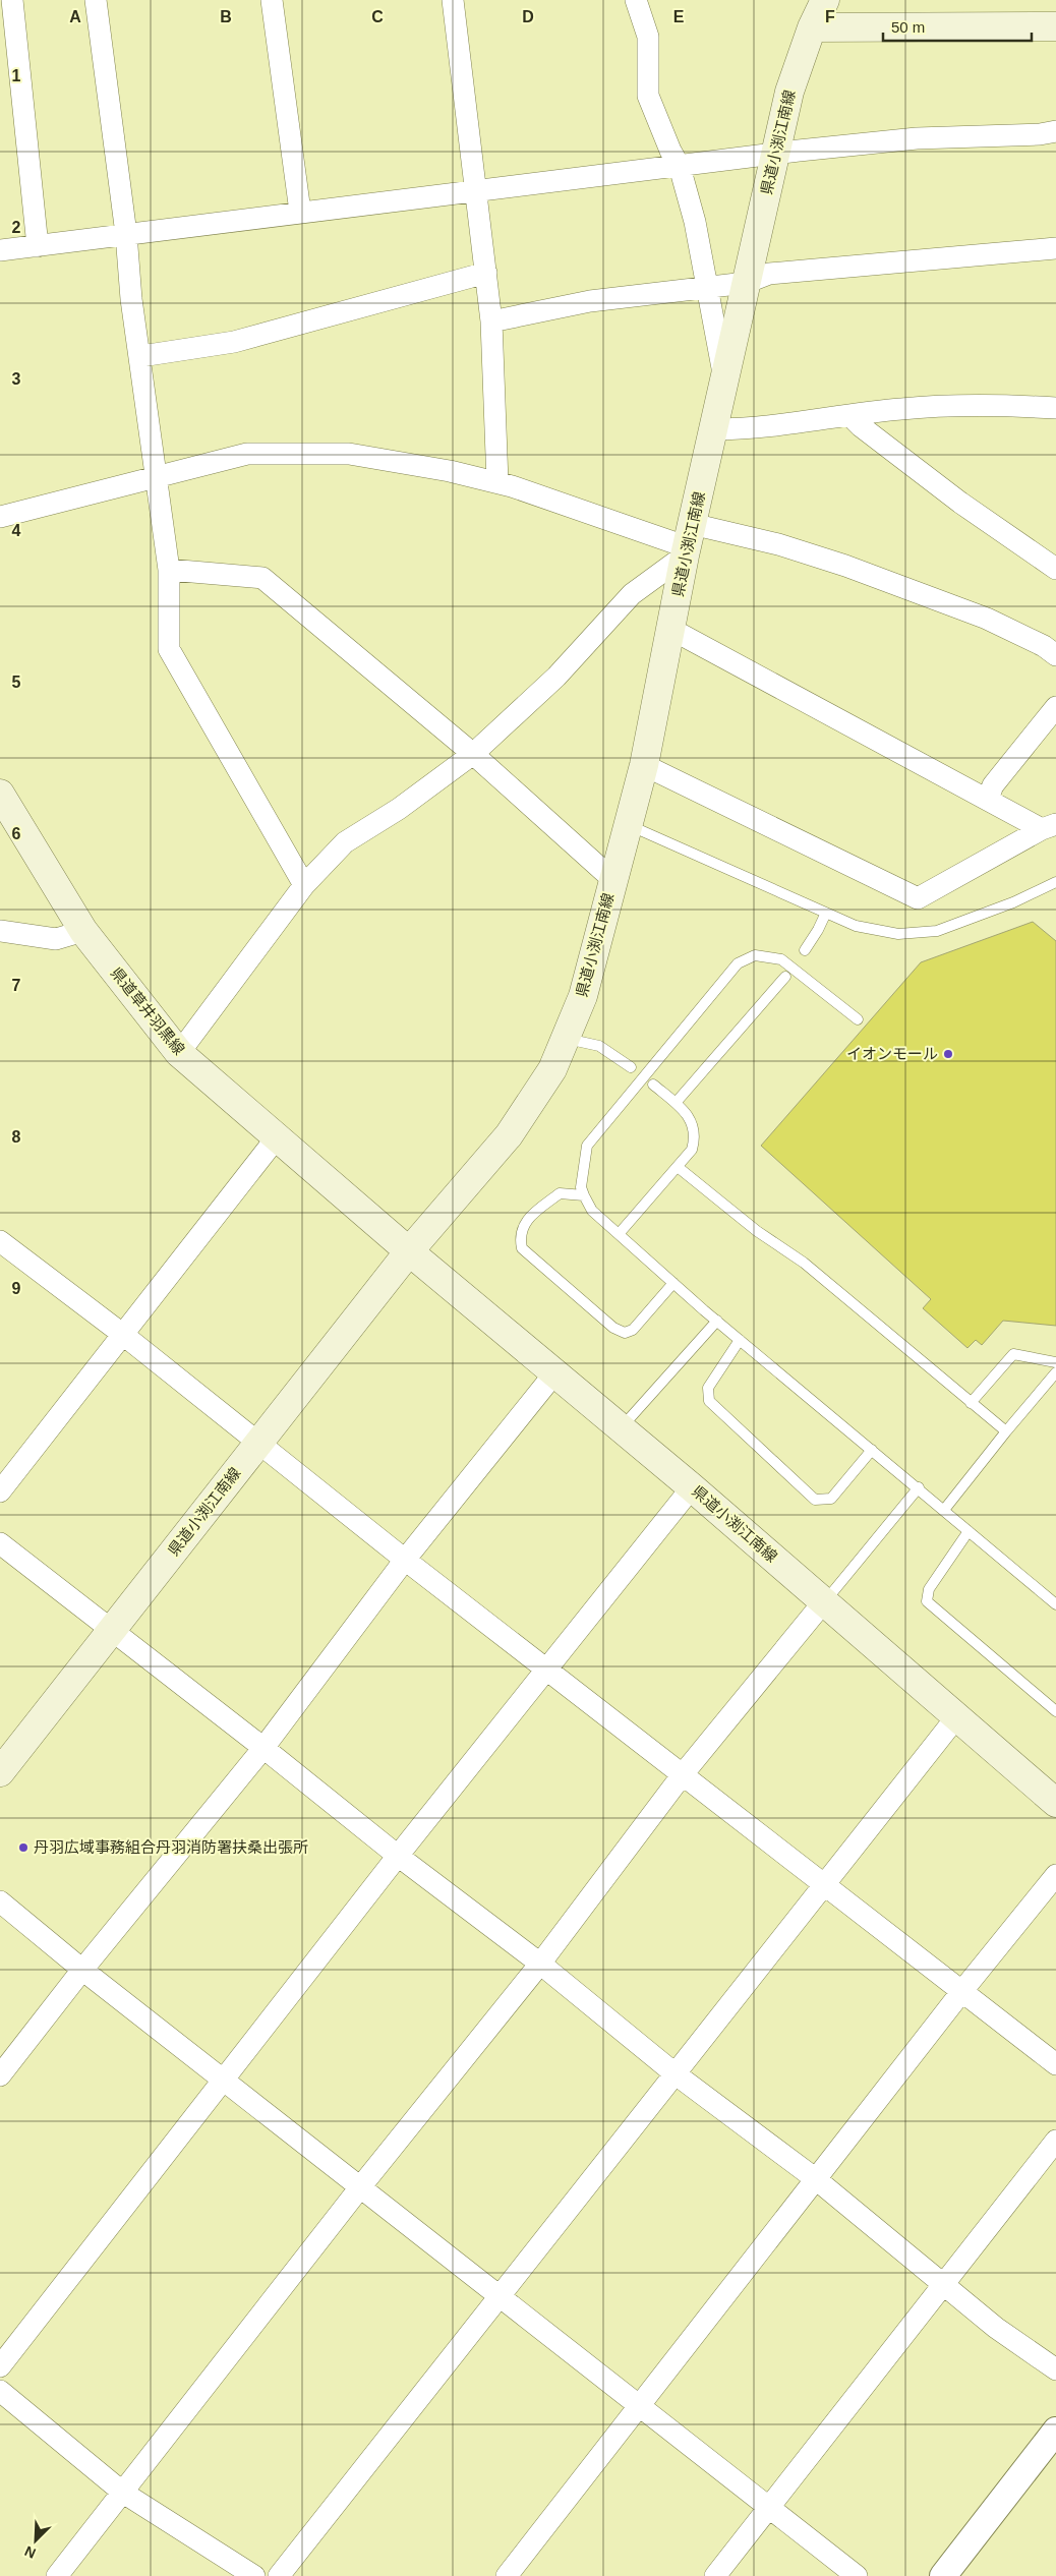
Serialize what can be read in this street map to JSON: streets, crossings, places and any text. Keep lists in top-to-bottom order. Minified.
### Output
{"streets":{"main road":["県道小渕江南線","県道草井羽黒線"]},"crossings":[["県道小渕江南線","県道草井羽黒線"]],"places":["イオンモール","丹羽広域事務組合丹羽消防署扶桑出張所"],"scale_bar":"50 m","north":"bottom left","grid":{"columns":["A","B","C","D","E","F"],"rows":["1","2","3","4","5","6","7","8","9"]}}
